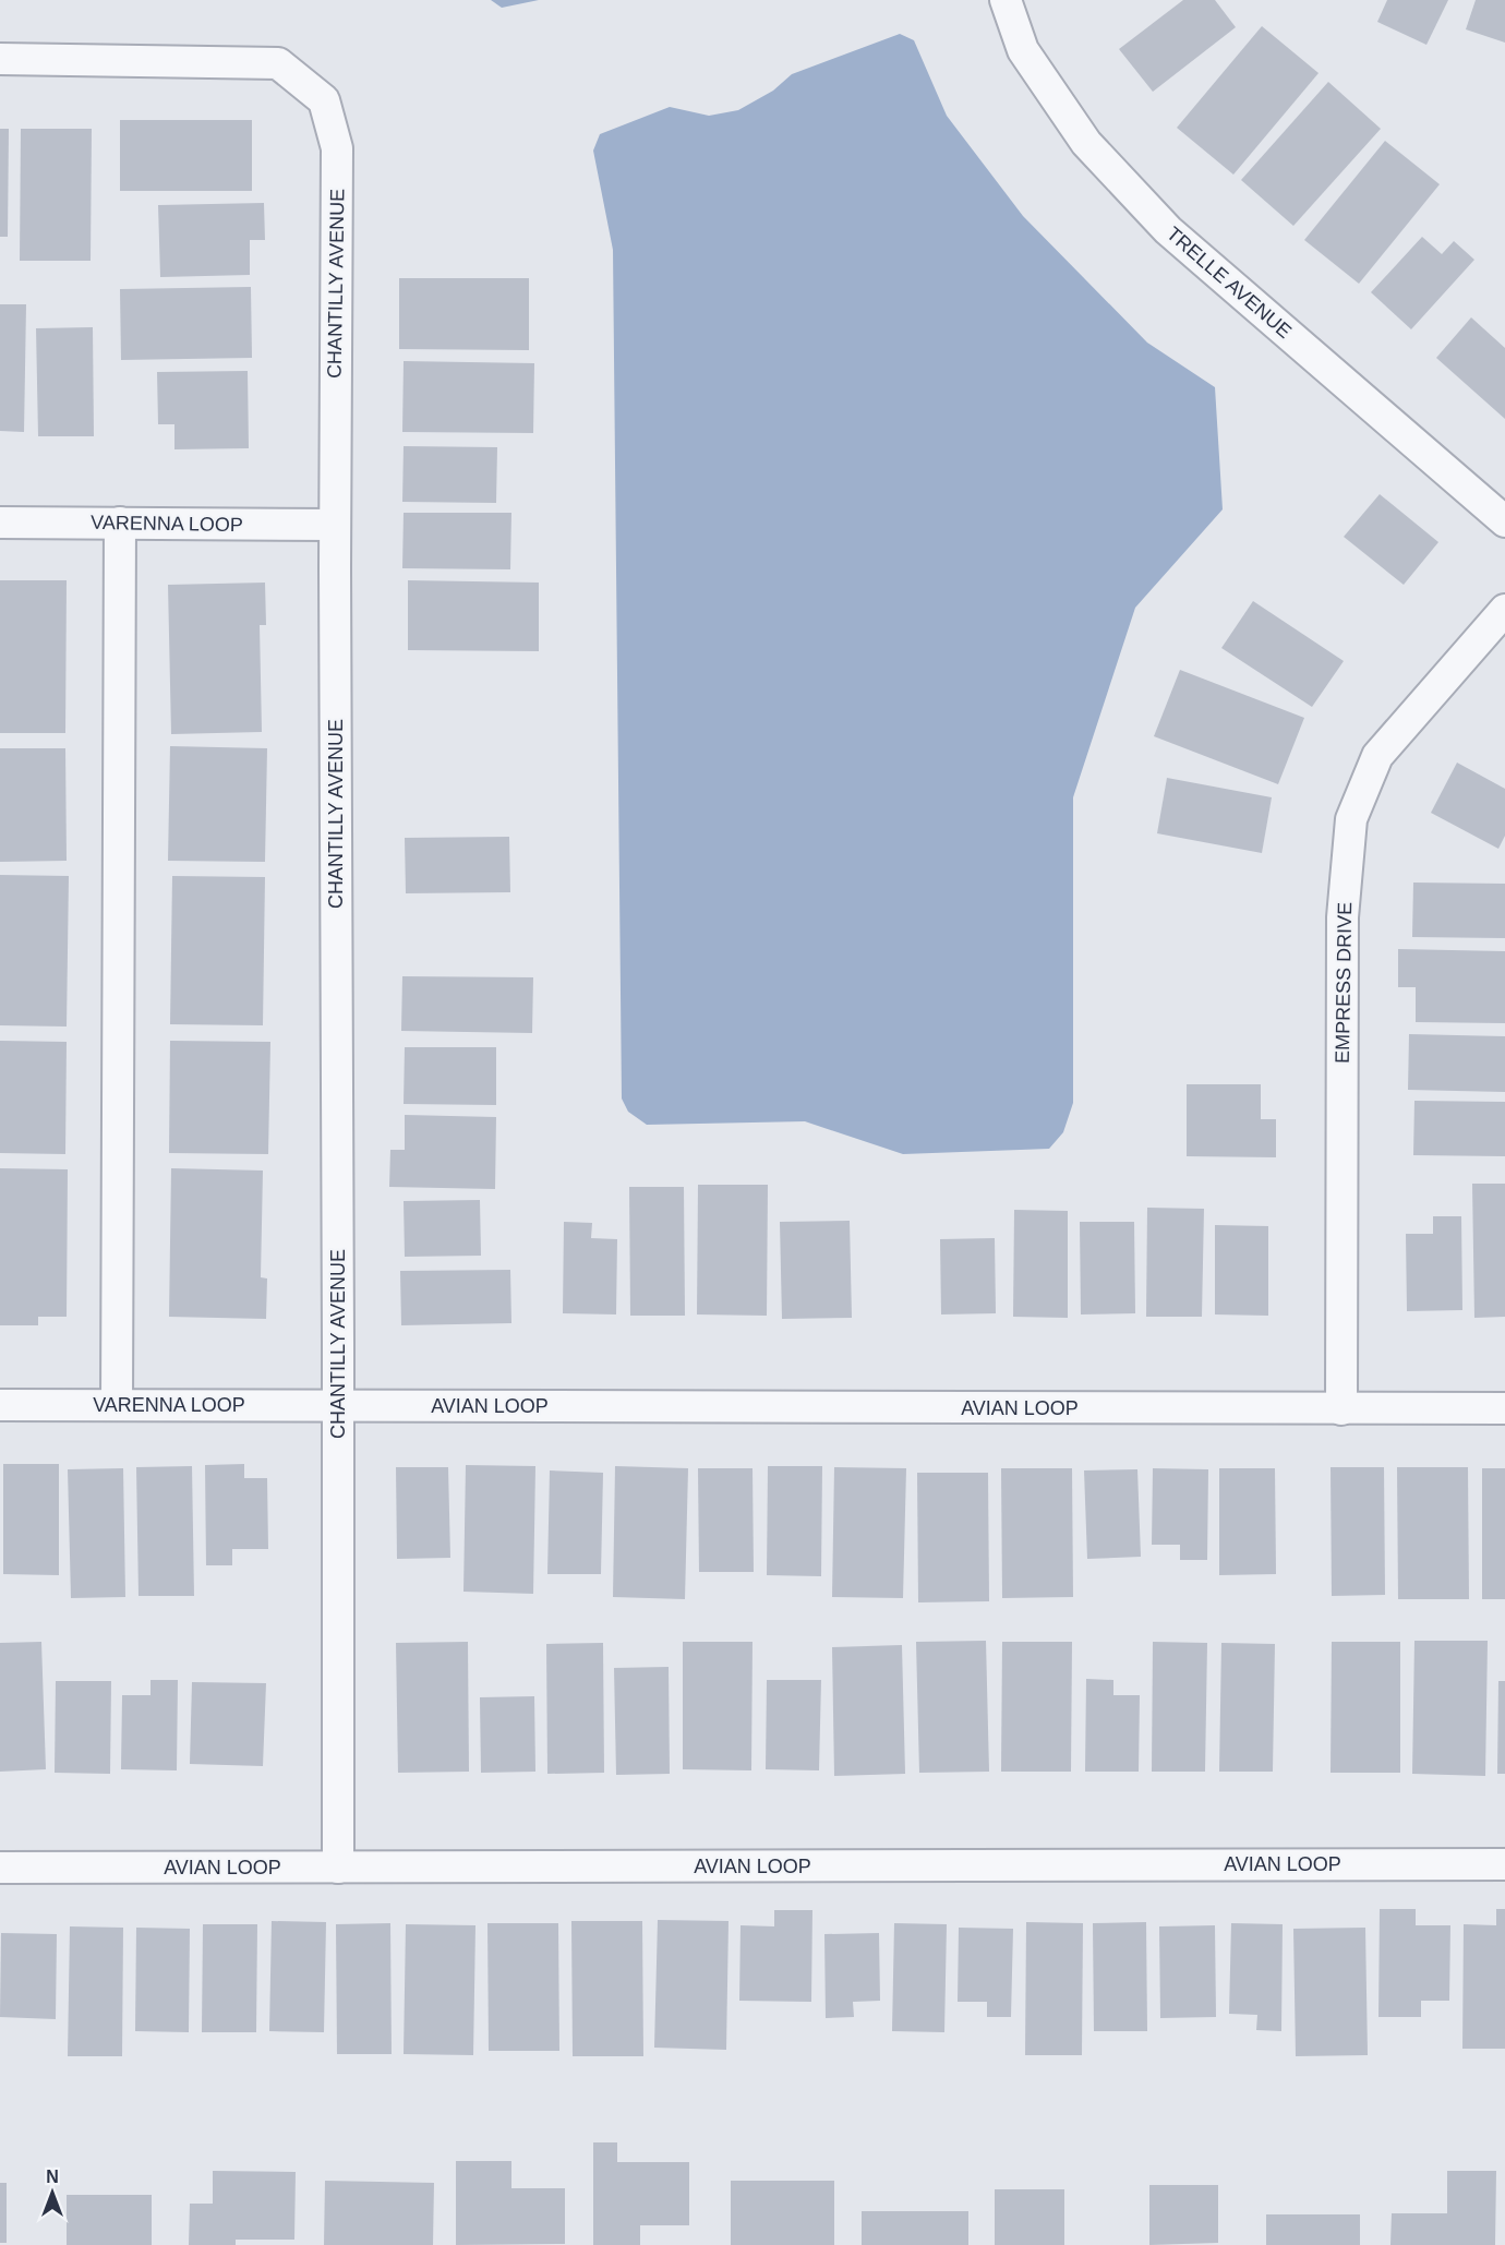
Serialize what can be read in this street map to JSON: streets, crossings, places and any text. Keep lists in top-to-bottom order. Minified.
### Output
{"streets":{"street":["TRELLE AVENUE","CHANTILLY AVENUE","VARENNA LOOP","EMPRESS DRIVE","AVIAN LOOP"]},"crossings":[["CHANTILLY AVENUE","VARENNA LOOP"],["CHANTILLY AVENUE","AVIAN LOOP"],["VARENNA LOOP","AVIAN LOOP"],["EMPRESS DRIVE","AVIAN LOOP"]],"north":"top"}
